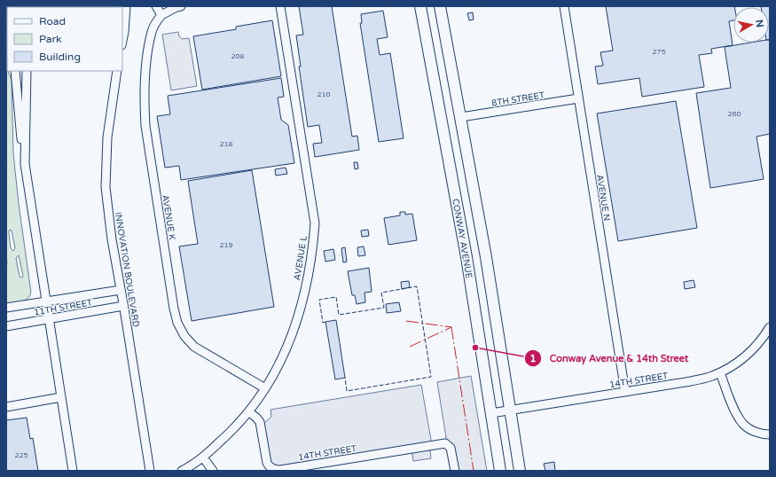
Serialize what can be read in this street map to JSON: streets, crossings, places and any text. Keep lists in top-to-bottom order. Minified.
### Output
{"streets":{"street":["8TH STREET","AVENUE N","AVENUE K","CONWAY AVENUE","AVENUE L","INNOVATION BOULEVARD","11TH STREET","14TH STREET"]},"crossings":[["8TH STREET","AVENUE N"],["AVENUE N","14TH STREET"],["AVENUE K","AVENUE L"],["CONWAY AVENUE","14TH STREET"],["AVENUE L","14TH STREET"],["INNOVATION BOULEVARD","11TH STREET"]],"places":["Conway Avenue & 14th Street"],"house_numbers":["275","208","210","260","218","219","225"],"legend":["Road","Park","Building"],"north":"right"}
